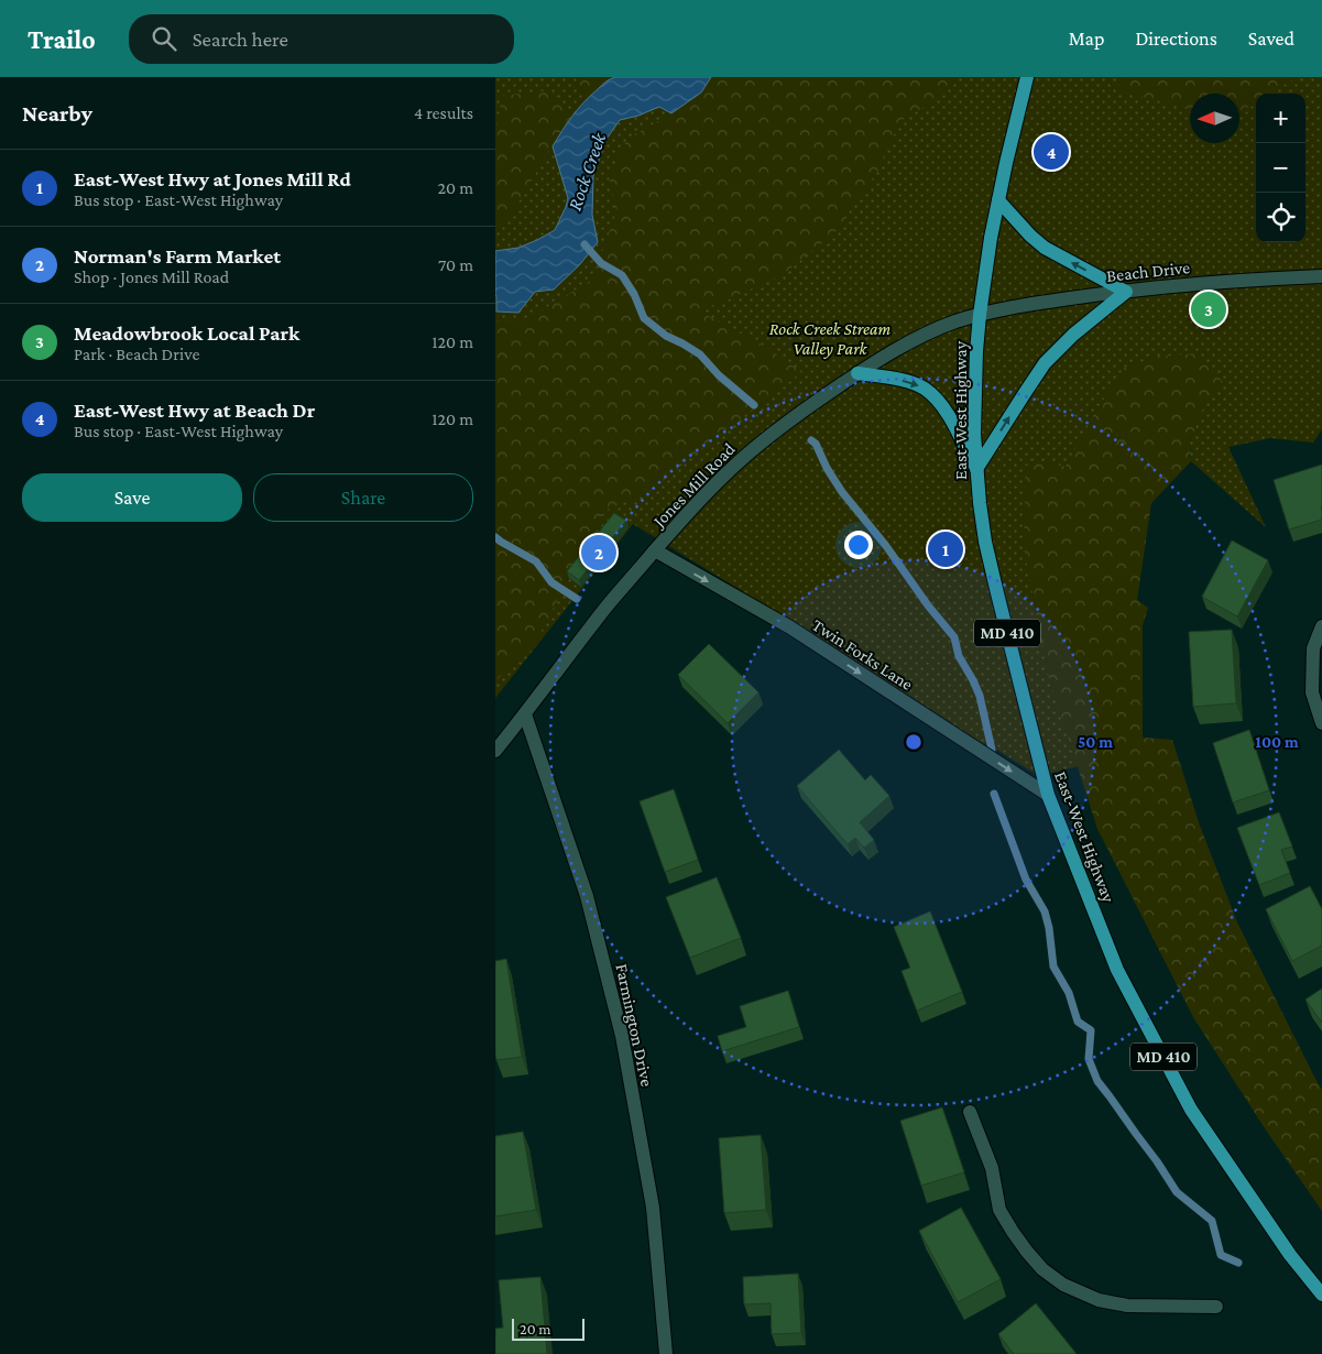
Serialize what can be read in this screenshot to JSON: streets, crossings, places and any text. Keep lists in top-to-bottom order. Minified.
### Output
{"streets":{"main road":["East-West Highway","MD 410"],"street":["Beach Drive","Jones Mill Road","Twin Forks Lane","Farmington Drive"]},"crossings":[["Beach Drive","East-West Highway"],["Beach Drive","Jones Mill Road"],["East-West Highway","Jones Mill Road"],["East-West Highway","Twin Forks Lane"],["Jones Mill Road","Twin Forks Lane"],["Jones Mill Road","Farmington Drive"]],"one_way":["Twin Forks Lane"],"water":["Rock Creek"],"parks":["Rock Creek Stream Valley Park"],"scale_bar":"20 m","north":"left","page":{"header":"Trailo","search":"Search here","nav":["Map","Directions","Saved"],"heading":["Nearby","4 results"],"map_buttons":["+","−"],"pins":["4","3","1","2"],"list":[{"mark":"1","name":"East-West Hwy at Jones Mill Rd","note":"Bus stop · East-West Highway","value":"20 m"},{"mark":"2","name":"Norman's Farm Market","note":"Shop · Jones Mill Road","value":"70 m"},{"mark":"3","name":"Meadowbrook Local Park","note":"Park · Beach Drive","value":"120 m"},{"mark":"4","name":"East-West Hwy at Beach Dr","note":"Bus stop · East-West Highway","value":"120 m"}],"buttons":["Save","Share"],"scale":"20 m"},"rings":["50 m","100 m"]}
